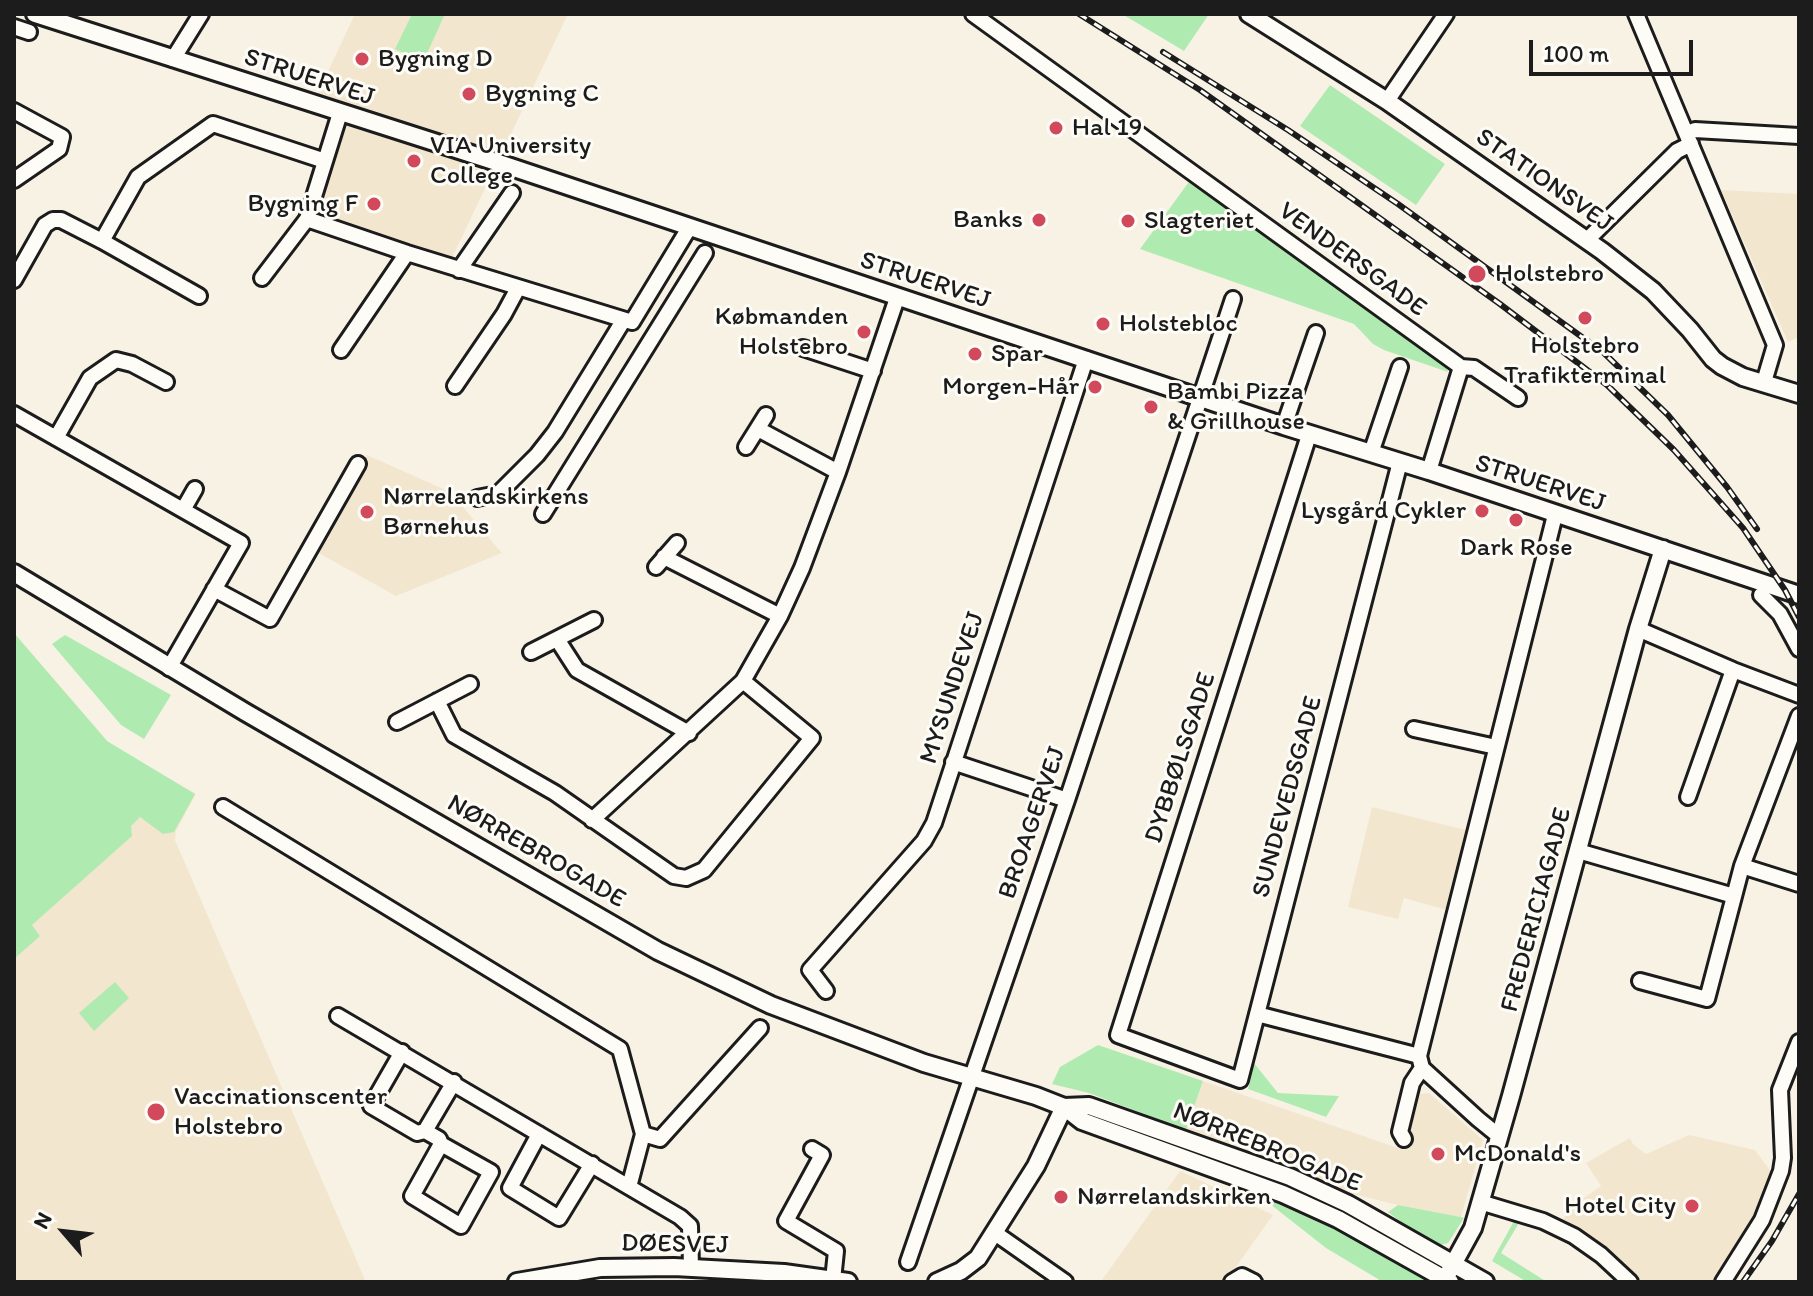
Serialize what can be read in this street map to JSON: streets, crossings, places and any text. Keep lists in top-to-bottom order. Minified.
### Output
{"streets":{"street":["STRUERVEJ","STATIONSVEJ","VENDERSGADE","MYSUNDEVEJ","DYBBØLSGADE","SUNDEVEDSGADE","BROAGERVEJ","NØRREBROGADE","FREDERICIAGADE","DØESVEJ"]},"crossings":[["STRUERVEJ","MYSUNDEVEJ"],["STRUERVEJ","DYBBØLSGADE"],["STRUERVEJ","SUNDEVEDSGADE"],["STRUERVEJ","BROAGERVEJ"],["STRUERVEJ","FREDERICIAGADE"],["DYBBØLSGADE","SUNDEVEDSGADE"],["BROAGERVEJ","NØRREBROGADE"],["NØRREBROGADE","FREDERICIAGADE"]],"places":["Bygning D","Bygning C","Hal 19","VIA University College","Bygning F","Banks","Slagteriet","Holstebro","Holstebro Trafikterminal","Holstebloc","Købmanden Holstebro","Spar","Morgen-Hår","Bambi Pizza & Grillhouse","Lysgård Cykler","Nørrelandskirkens Børnehus","Dark Rose","Vaccinationscenter Holstebro","McDonald's","Nørrelandskirken","Hotel City"],"scale_bar":"100 m","north":"top left"}
